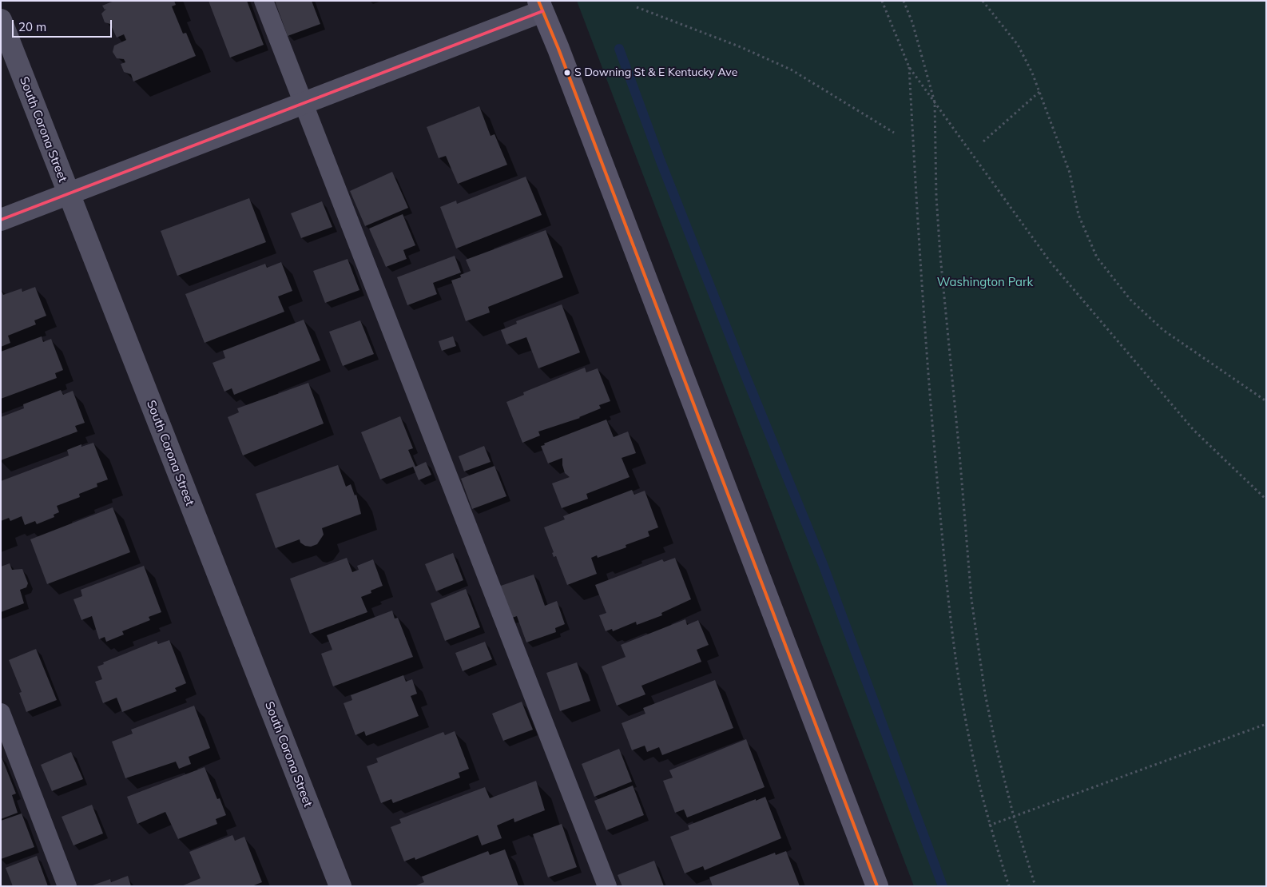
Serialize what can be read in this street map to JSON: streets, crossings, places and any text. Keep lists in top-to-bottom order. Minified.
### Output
{"streets":{"street":["South Corona Street"]},"parks":["Washington Park"],"places":["S Downing St & E Kentucky Ave"],"scale_bar":"20 m"}
